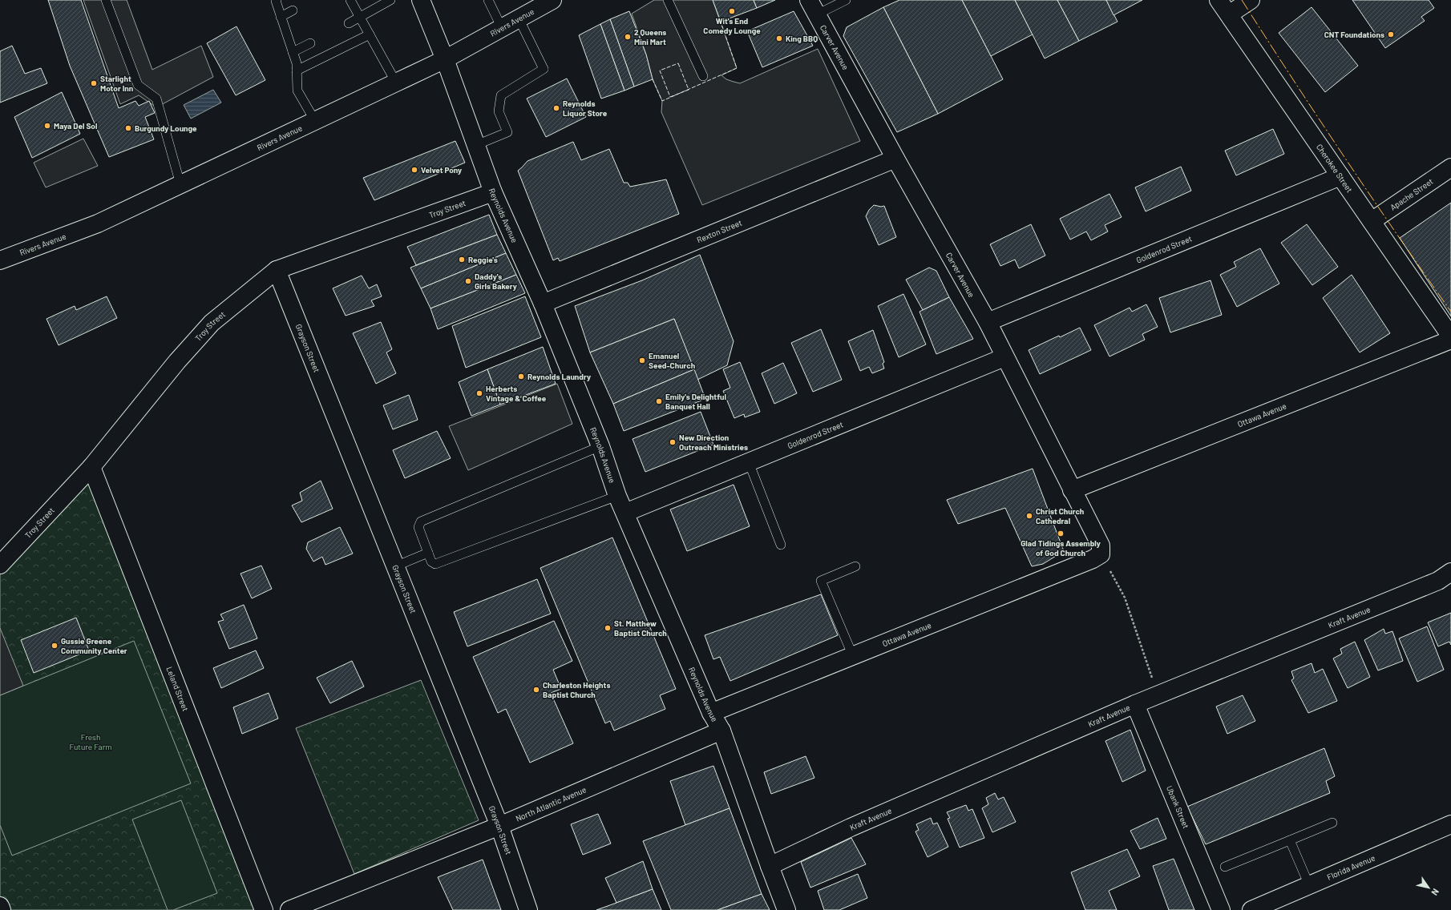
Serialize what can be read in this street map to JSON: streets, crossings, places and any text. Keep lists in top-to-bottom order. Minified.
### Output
{"streets":{"street":["Rivers Avenue","Carver Avenue","Cherokee Street","Apache Street","Troy Street","Reynolds Avenue","Rexton Street","Goldenrod Street","Grayson Street","Ottawa Avenue","Kraft Avenue","Leland Street","North Atlantic Avenue","Ubank Street","Florida Avenue"]},"crossings":[["Rivers Avenue","Reynolds Avenue"],["Carver Avenue","Rexton Street"],["Carver Avenue","Goldenrod Street"],["Carver Avenue","Ottawa Avenue"],["Cherokee Street","Apache Street"],["Cherokee Street","Goldenrod Street"],["Troy Street","Reynolds Avenue"],["Troy Street","Grayson Street"],["Troy Street","Leland Street"],["Reynolds Avenue","Rexton Street"],["Reynolds Avenue","Goldenrod Street"],["Reynolds Avenue","Ottawa Avenue"],["Reynolds Avenue","Kraft Avenue"],["Reynolds Avenue","North Atlantic Avenue"],["Grayson Street","North Atlantic Avenue"],["Kraft Avenue","Ubank Street"]],"parks":["Fresh Future Farm"],"places":["Wit's End Comedy Lounge","CNT Foundations","2 Queens Mini Mart","King BBQ","Starlight Motor Inn","Reynolds Liquor Store","Maya Del Sol","Burgundy Lounge","Velvet Pony","Reggie's","Daddy's Girls Bakery","Emanuel Seed-Church","Reynolds Laundry","Herberts Vintage & Coffee","Emily's Delightful Banquet Hall","New Direction Outreach Ministries","Christ Church Cathedral","Glad Tidings Assembly of God Church","St. Matthew Baptist Church","Gussie Greene Community Center","Charleston Heights Baptist Church"],"north":"bottom right"}
